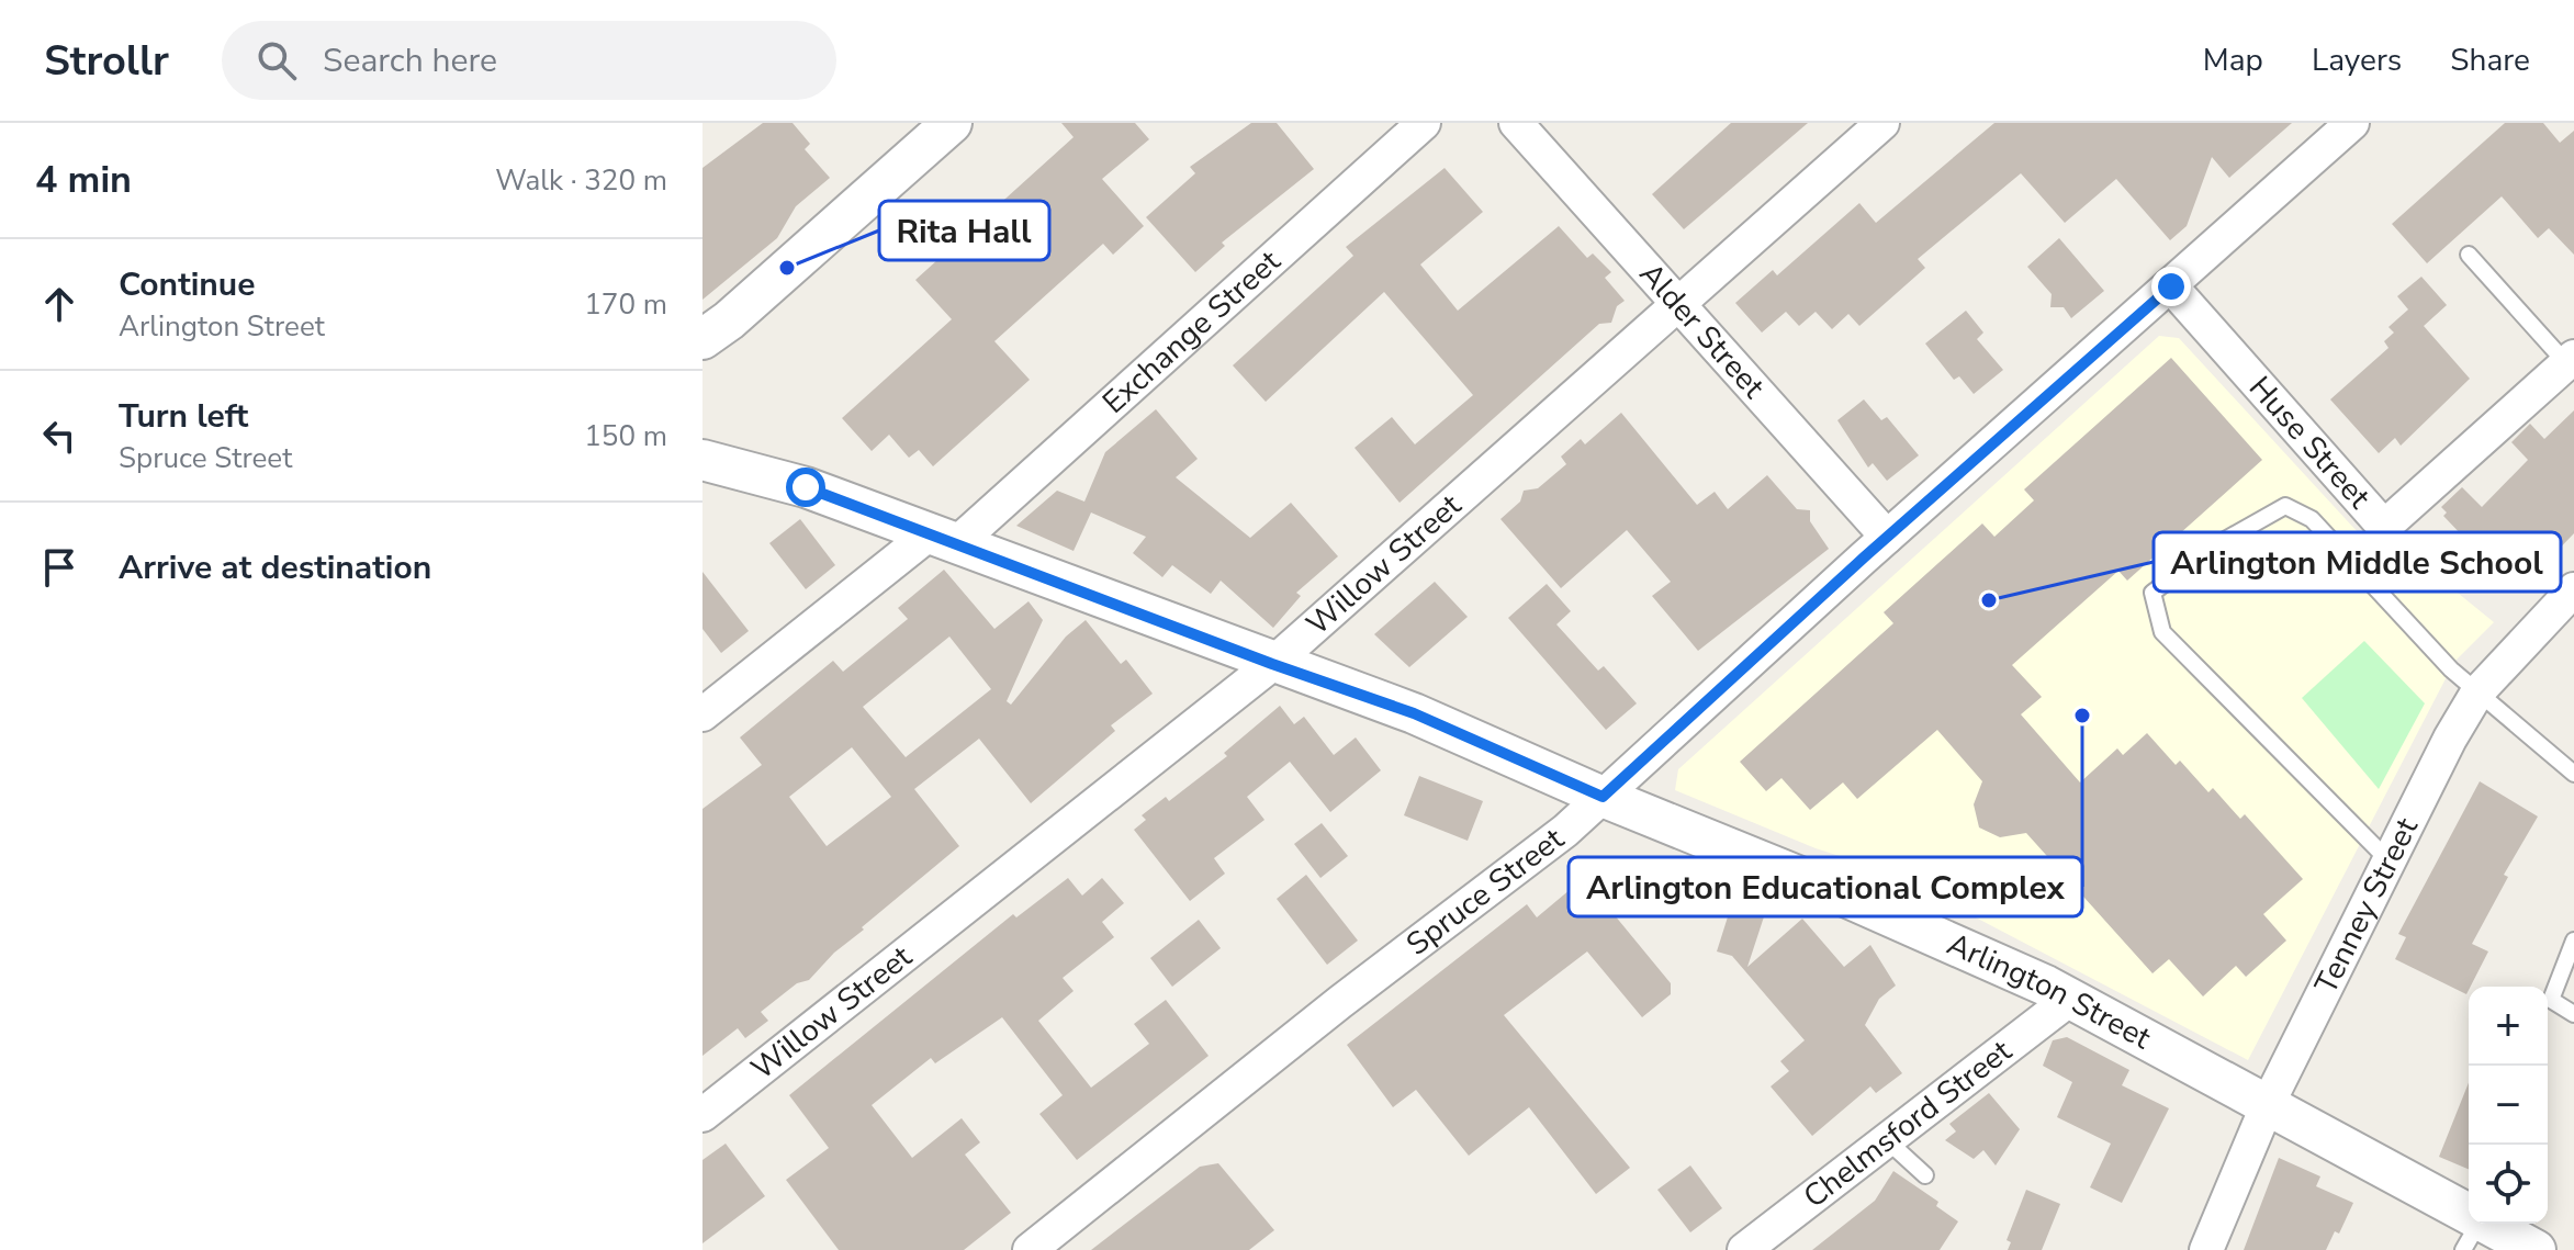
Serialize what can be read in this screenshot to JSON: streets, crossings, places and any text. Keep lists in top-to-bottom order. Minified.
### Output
{"streets":{"street":["Alder Street","Exchange Street","Huse Street","Willow Street","Spruce Street","Tenney Street","Arlington Street","Chelmsford Street"]},"crossings":[["Alder Street","Willow Street"],["Alder Street","Spruce Street"],["Exchange Street","Arlington Street"],["Huse Street","Spruce Street"],["Willow Street","Arlington Street"],["Spruce Street","Arlington Street"],["Tenney Street","Arlington Street"],["Arlington Street","Chelmsford Street"]],"places":["Rita Hall","Arlington Middle School","Arlington Educational Complex"],"page":{"header":"Strollr","search":"Search here","nav":["Map","Layers","Share"],"heading":["4 min","Walk · 320 m"],"list":[["Continue","Arlington Street","170 m"],["Turn left","Spruce Street","150 m"],"Arrive at destination"],"map_buttons":["+","−"]}}
